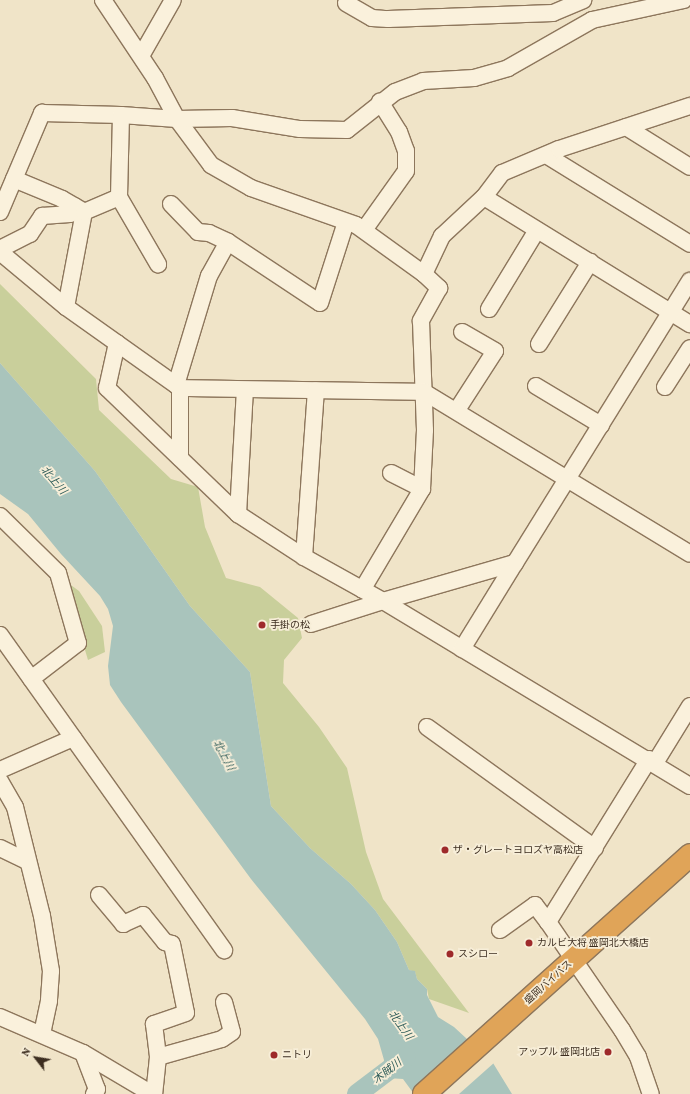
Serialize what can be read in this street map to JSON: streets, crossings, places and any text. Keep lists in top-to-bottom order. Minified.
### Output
{"streets":{"highway":["盛岡バイパス"]},"water":["北上川","木賊川"],"places":["手掛の松","ザ・グレートヨロズヤ高松店","カルビ大将 盛岡北大橋店","スシロー","アップル 盛岡北店","ニトリ"],"north":"top left"}
